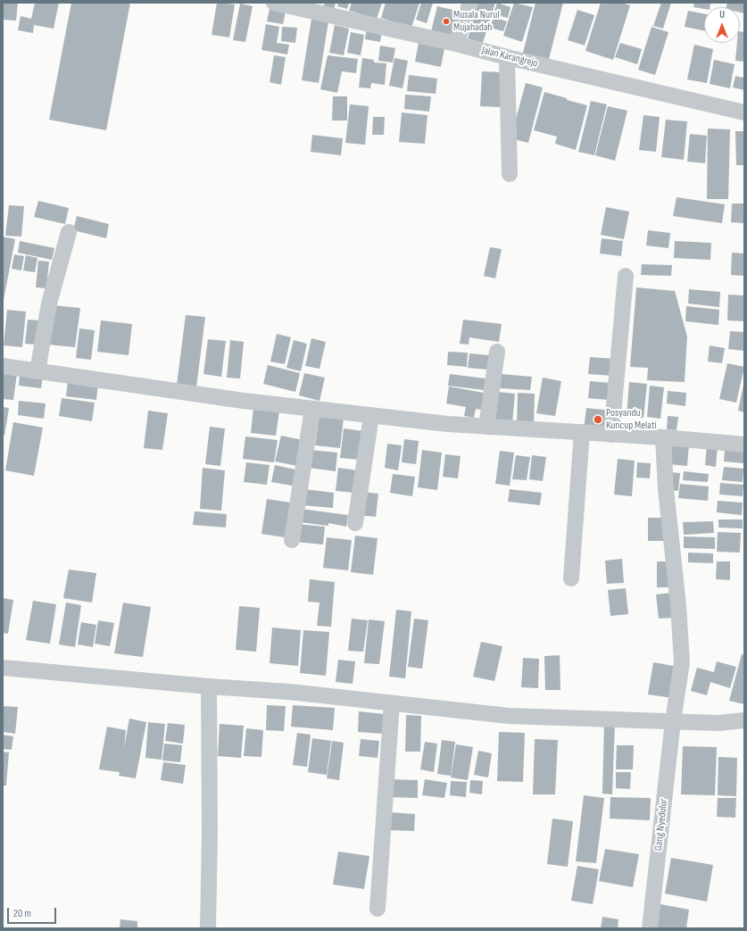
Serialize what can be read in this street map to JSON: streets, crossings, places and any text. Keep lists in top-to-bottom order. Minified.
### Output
{"streets":{"street":["Jalan Karangrejo","Gang Nyedulur"]},"places":["Musala Nurul Mujahadah","Posyandu Kuncup Melati"],"scale_bar":"20 m","north":"top"}
